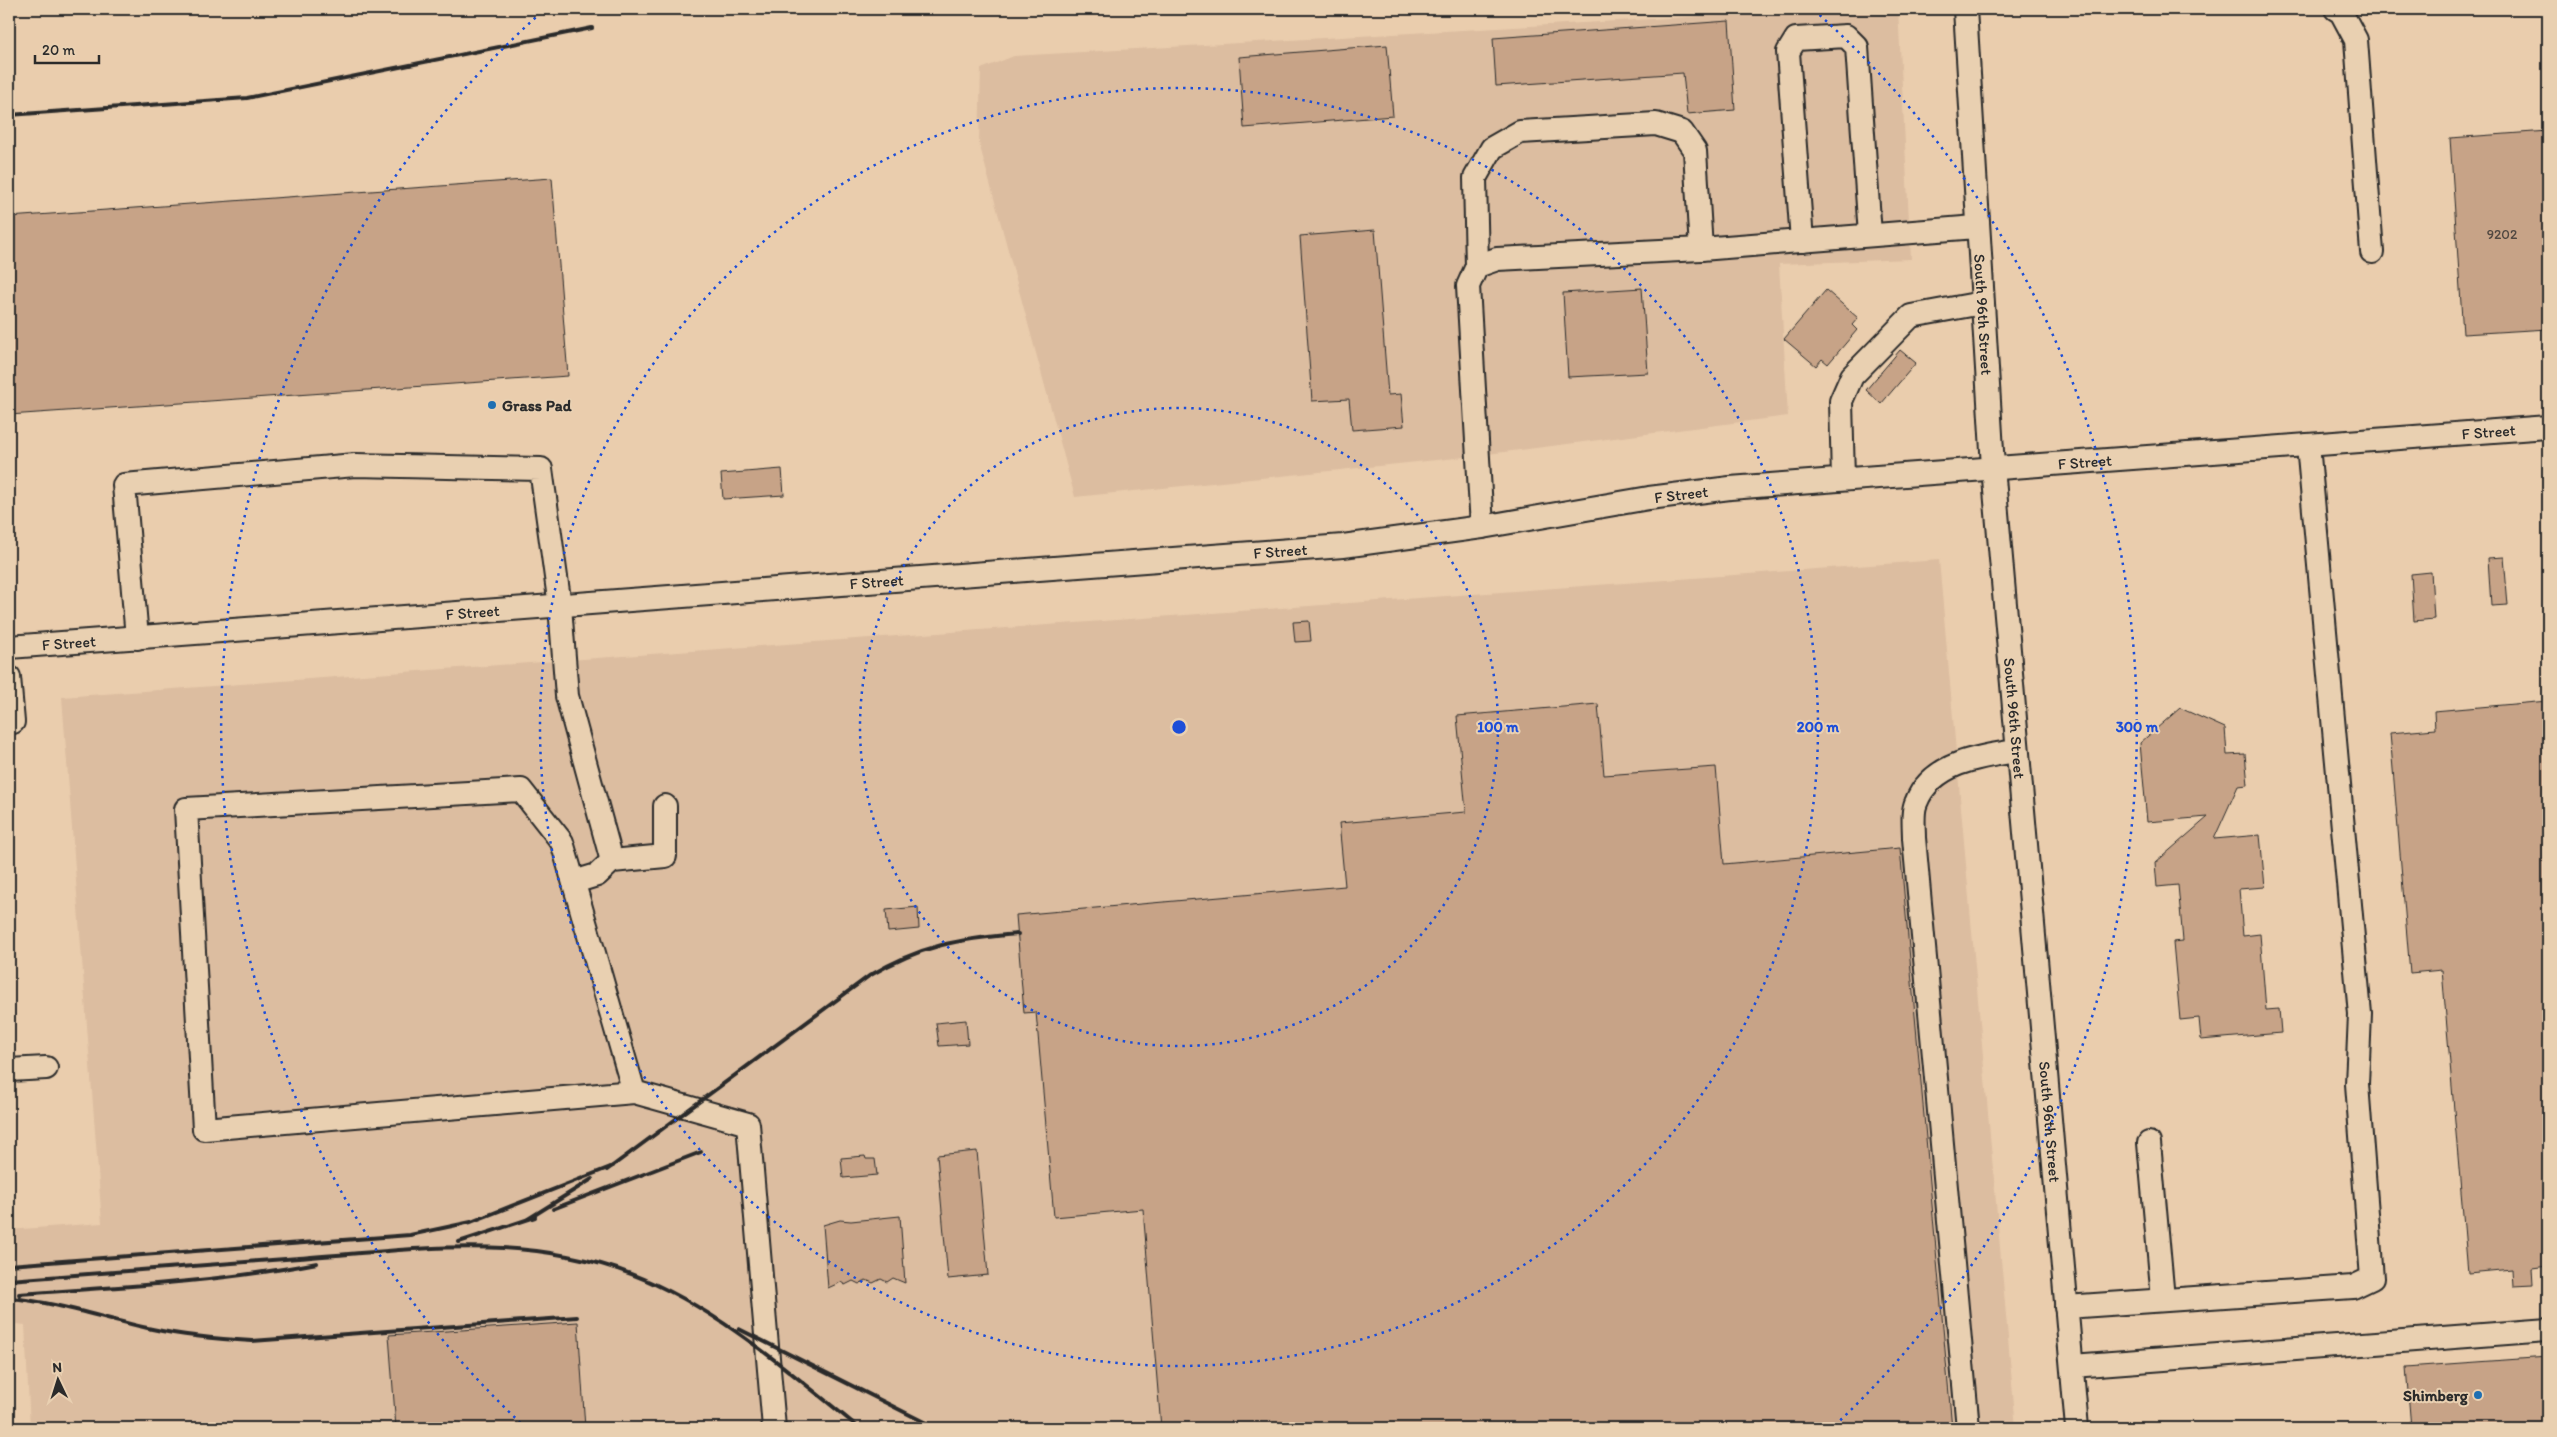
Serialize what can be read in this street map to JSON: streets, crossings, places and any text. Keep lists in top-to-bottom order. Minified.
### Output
{"streets":{"street":["South 96th Street","F Street"]},"crossings":[["South 96th Street","F Street"]],"places":["Grass Pad","Shimberg"],"house_numbers":["9202"],"scale_bar":"20 m","north":"top","rings":["100 m","200 m","300 m"]}
